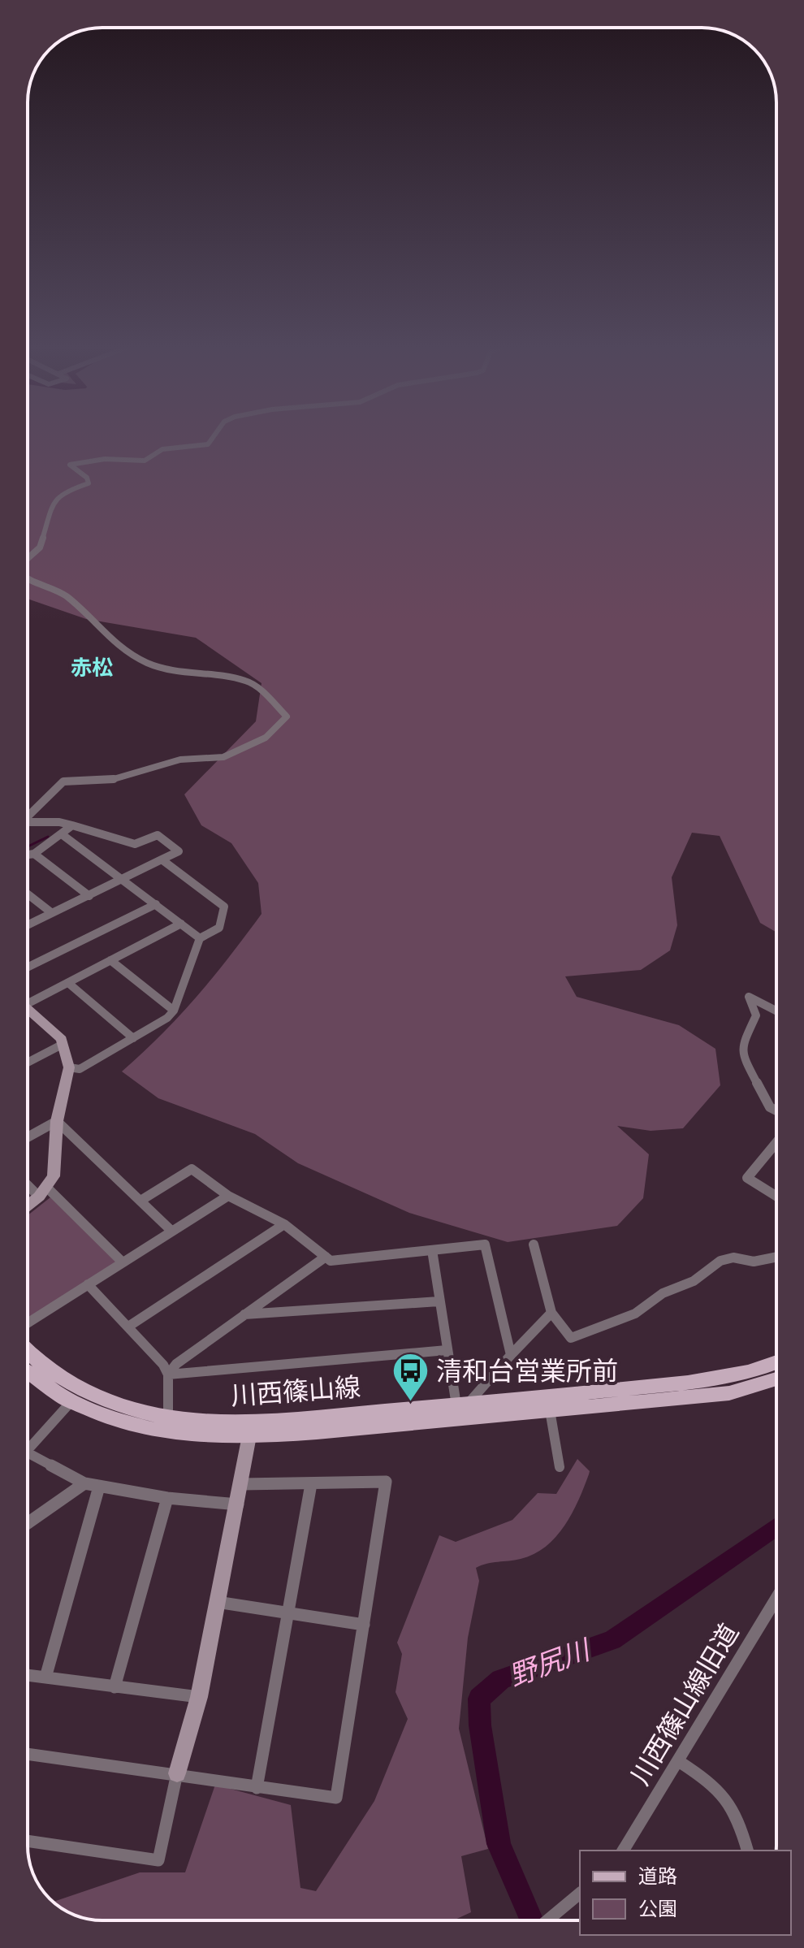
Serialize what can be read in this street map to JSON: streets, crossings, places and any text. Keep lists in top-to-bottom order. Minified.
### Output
{"streets":{"main road":["川西篠山線"],"street":["川西篠山線旧道"]},"districts":["赤松"],"water":["野尻川"],"places":{"bus stop":["清和台営業所前"]},"legend":["道路","公園"]}
